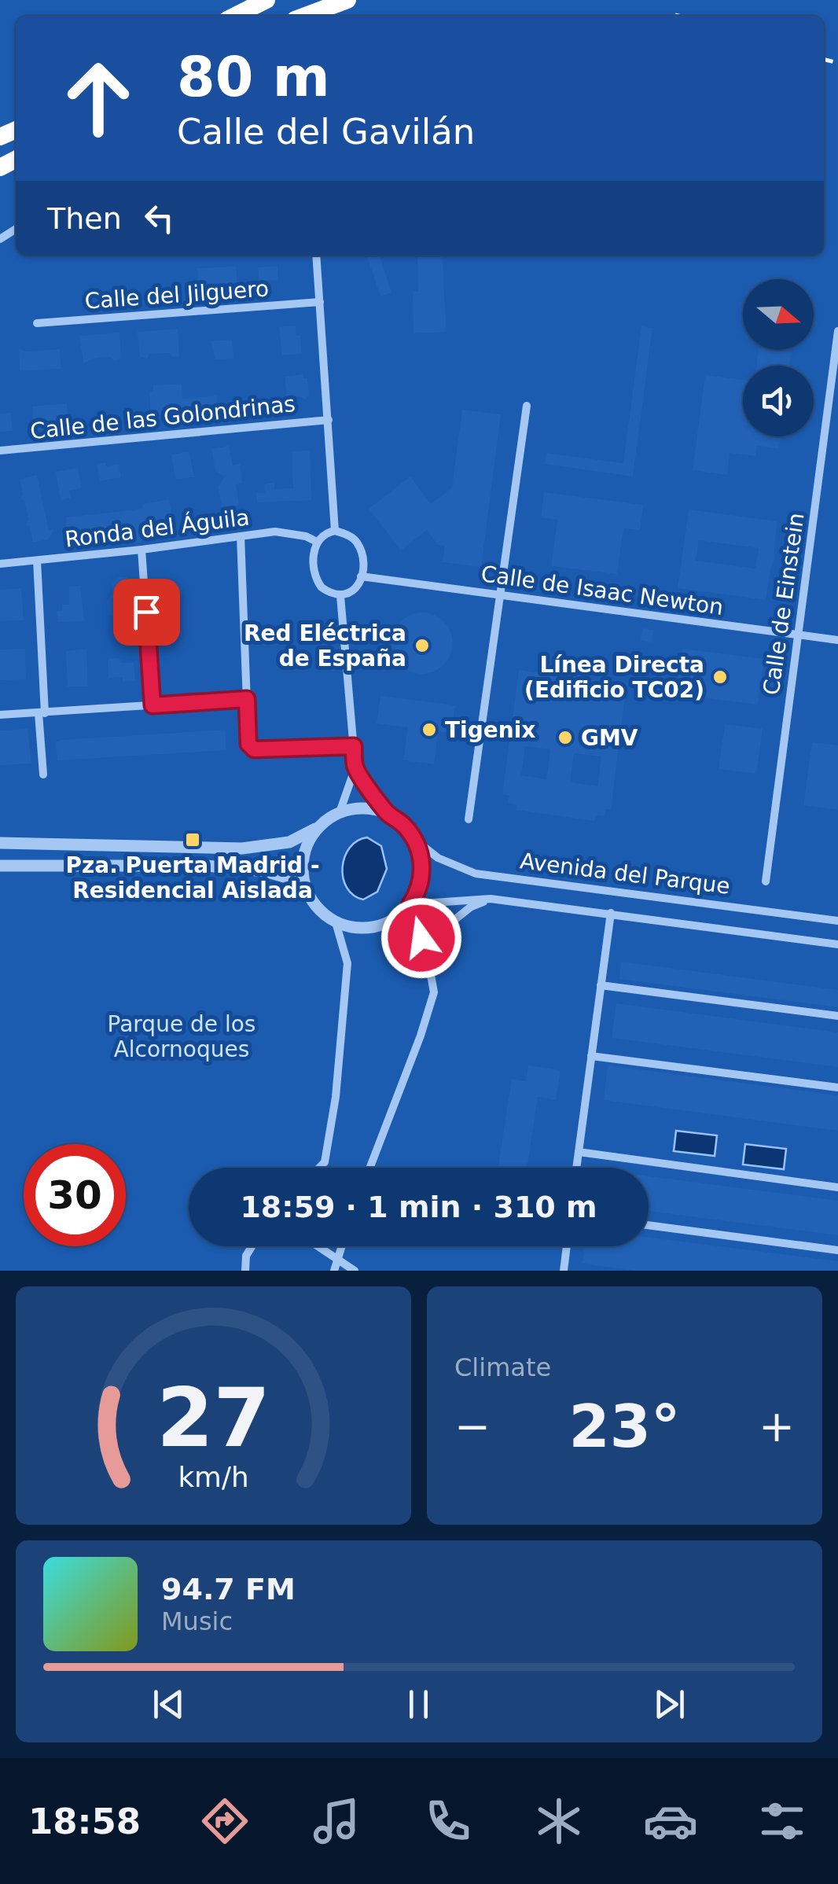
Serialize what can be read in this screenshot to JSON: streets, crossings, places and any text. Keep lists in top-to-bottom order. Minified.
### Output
{"streets":{"street":["Calle del Jilguero","Calle de las Golondrinas","Ronda del Águila","Calle de Isaac Newton","Calle de Einstein","Avenida del Parque"]},"crossings":[["Ronda del Águila","Calle de Isaac Newton"],["Calle de Isaac Newton","Calle de Einstein"]],"parks":["Parque de los Alcornoques"],"places":{"other":["Red Eléctrica de España","Línea Directa (Edificio TC02)","Tigenix","GMV"],"transit":["Pza. Puerta Madrid - Residencial Aislada"]},"north":"right","page":{"turn":["80 m","Calle del Gavilán"],"then":"Then","limit":"30","trip":"18:59 · 1 min · 310 m","tile":"Climate","heat":["−","23°","+"],"song":["94.7 FM","Music"],"tabs":"18:58","gauge":["27","km/h"]}}
